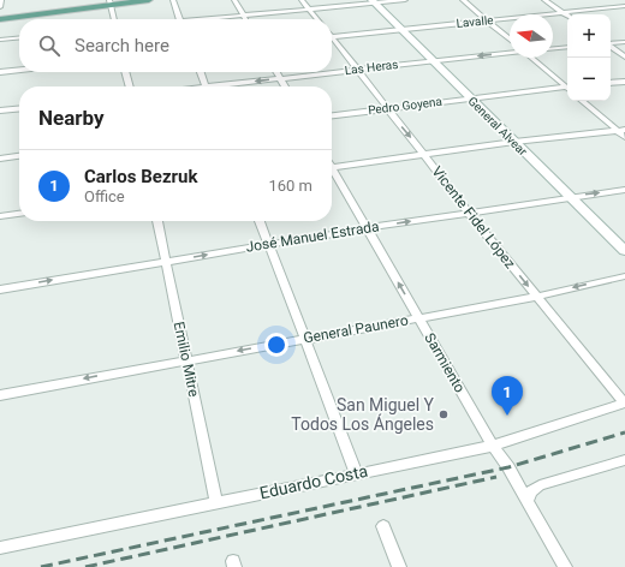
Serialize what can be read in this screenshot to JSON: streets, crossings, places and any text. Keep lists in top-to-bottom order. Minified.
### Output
{"streets":{"street":["Lavalle","Las Heras","Pedro Goyena","General Alvear","Vicente Fidel López","José Manuel Estrada","General Paunero","Emilio Mitre","Sarmiento","Eduardo Costa"]},"crossings":[["Lavalle","General Alvear"],["Las Heras","General Alvear"],["Las Heras","Vicente Fidel López"],["Pedro Goyena","General Alvear"],["Pedro Goyena","Vicente Fidel López"],["General Alvear","José Manuel Estrada"],["Vicente Fidel López","José Manuel Estrada"],["Vicente Fidel López","General Paunero"],["Vicente Fidel López","Eduardo Costa"],["José Manuel Estrada","Emilio Mitre"],["José Manuel Estrada","Sarmiento"],["General Paunero","Emilio Mitre"],["General Paunero","Sarmiento"],["Emilio Mitre","Eduardo Costa"],["Sarmiento","Eduardo Costa"]],"one_way":["Vicente Fidel López","General Paunero"],"places":["San Miguel Y Todos Los Ángeles"],"north":"left","page":{"map_buttons":["+","−"],"search":"Search here","heading":"Nearby","list":[{"mark":"1","name":"Carlos Bezruk","note":"Office","value":"160 m"}],"pins":"1"}}
